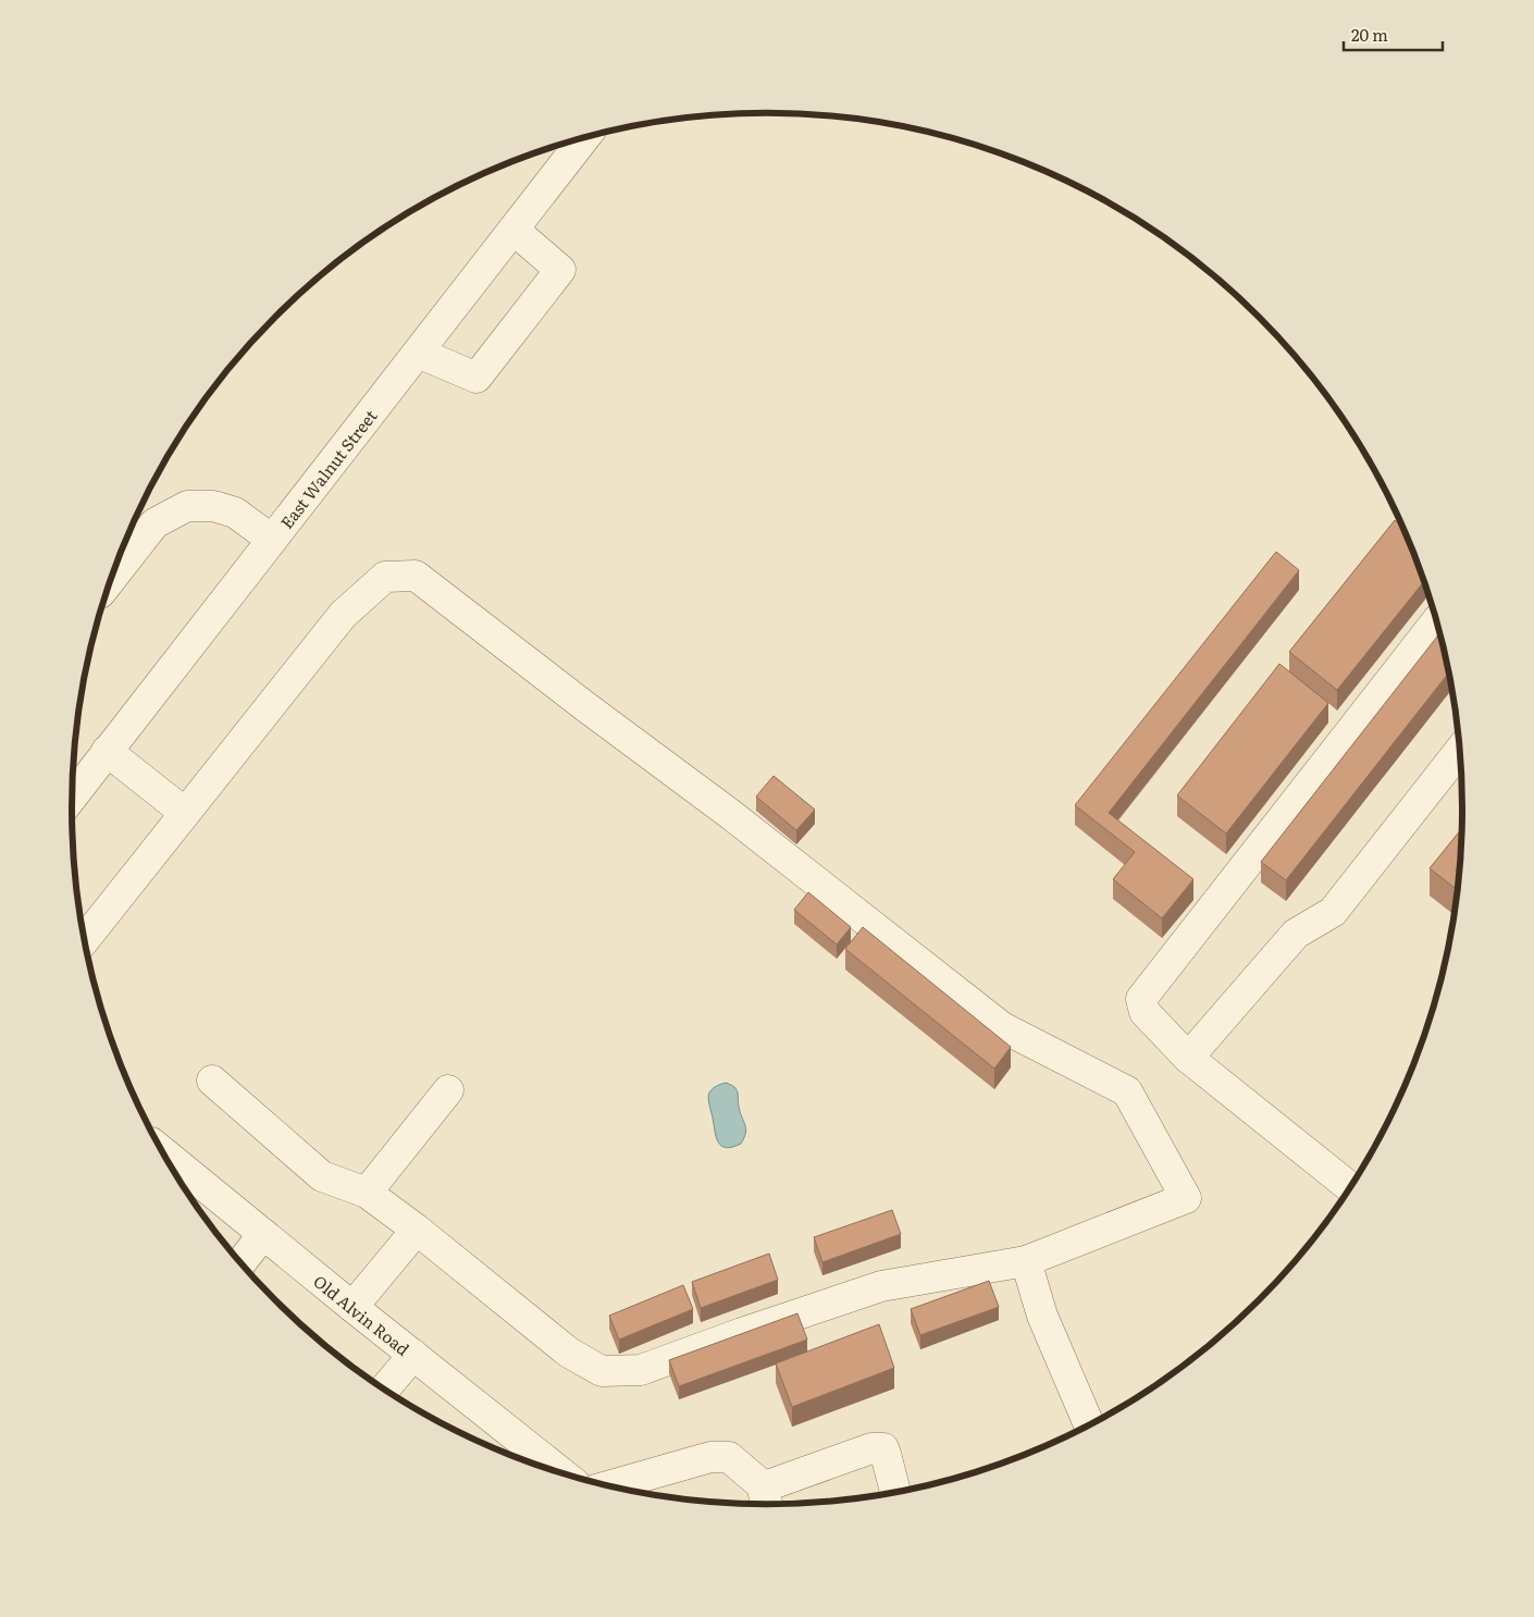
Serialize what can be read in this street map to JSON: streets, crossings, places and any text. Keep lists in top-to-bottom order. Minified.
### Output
{"streets":{"street":["East Walnut Street","Old Alvin Road"]},"scale_bar":"20 m"}
